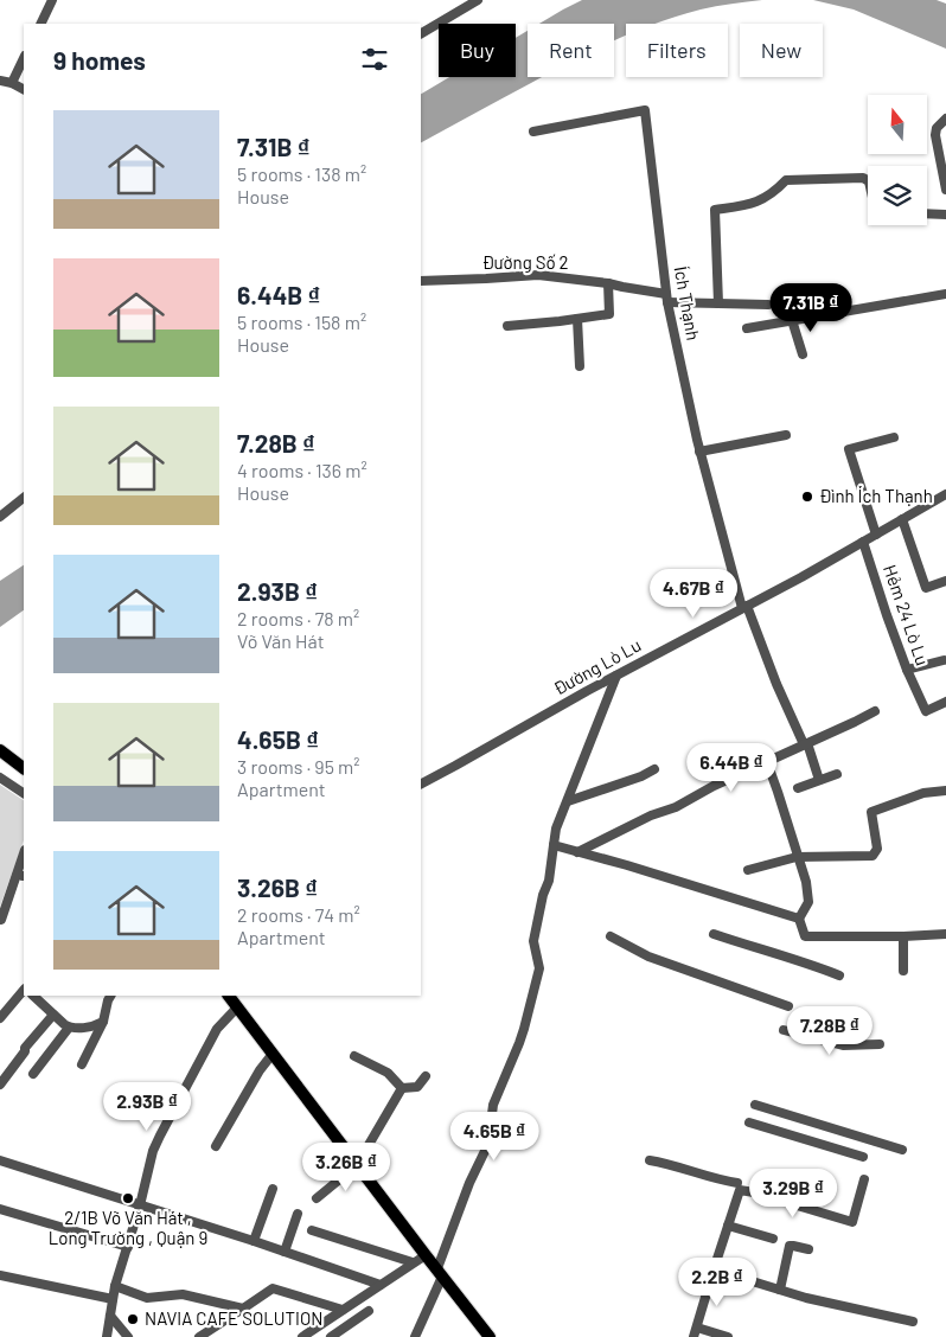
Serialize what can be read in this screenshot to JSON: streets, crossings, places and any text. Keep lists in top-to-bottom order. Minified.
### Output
{"streets":{"street":["Đường Số 2","Ích Thạnh","Hẻm 24 Lò Lu","Đường Lò Lu"]},"crossings":[["Đường Số 2","Ích Thạnh"],["Ích Thạnh","Đường Lò Lu"],["Hẻm 24 Lò Lu","Đường Lò Lu"]],"places":["Đình Ích Thạnh","2/1B Võ Văn Hát , Long Trường , Quận 9","NAVIA CAFE SOLUTION"],"north":"top","page":{"chip":["Buy","Rent","Filters","New"],"heading":"9 homes","list":[{"name":"7.31B ₫","note":"5 rooms · 138 m² · House"},{"name":"6.44B ₫","note":"5 rooms · 158 m² · House"},{"name":"7.28B ₫","note":"4 rooms · 136 m² · House"},{"name":"2.93B ₫","note":"2 rooms · 78 m² · Võ Văn Hát"},{"name":"4.65B ₫","note":"3 rooms · 95 m² · Apartment"},{"name":"3.26B ₫","note":"2 rooms · 74 m² · Apartment"}],"price":["7.31B ₫","4.67B ₫","6.44B ₫","7.28B ₫","2.93B ₫","4.65B ₫","3.26B ₫","3.29B ₫","2.2B ₫"]}}
